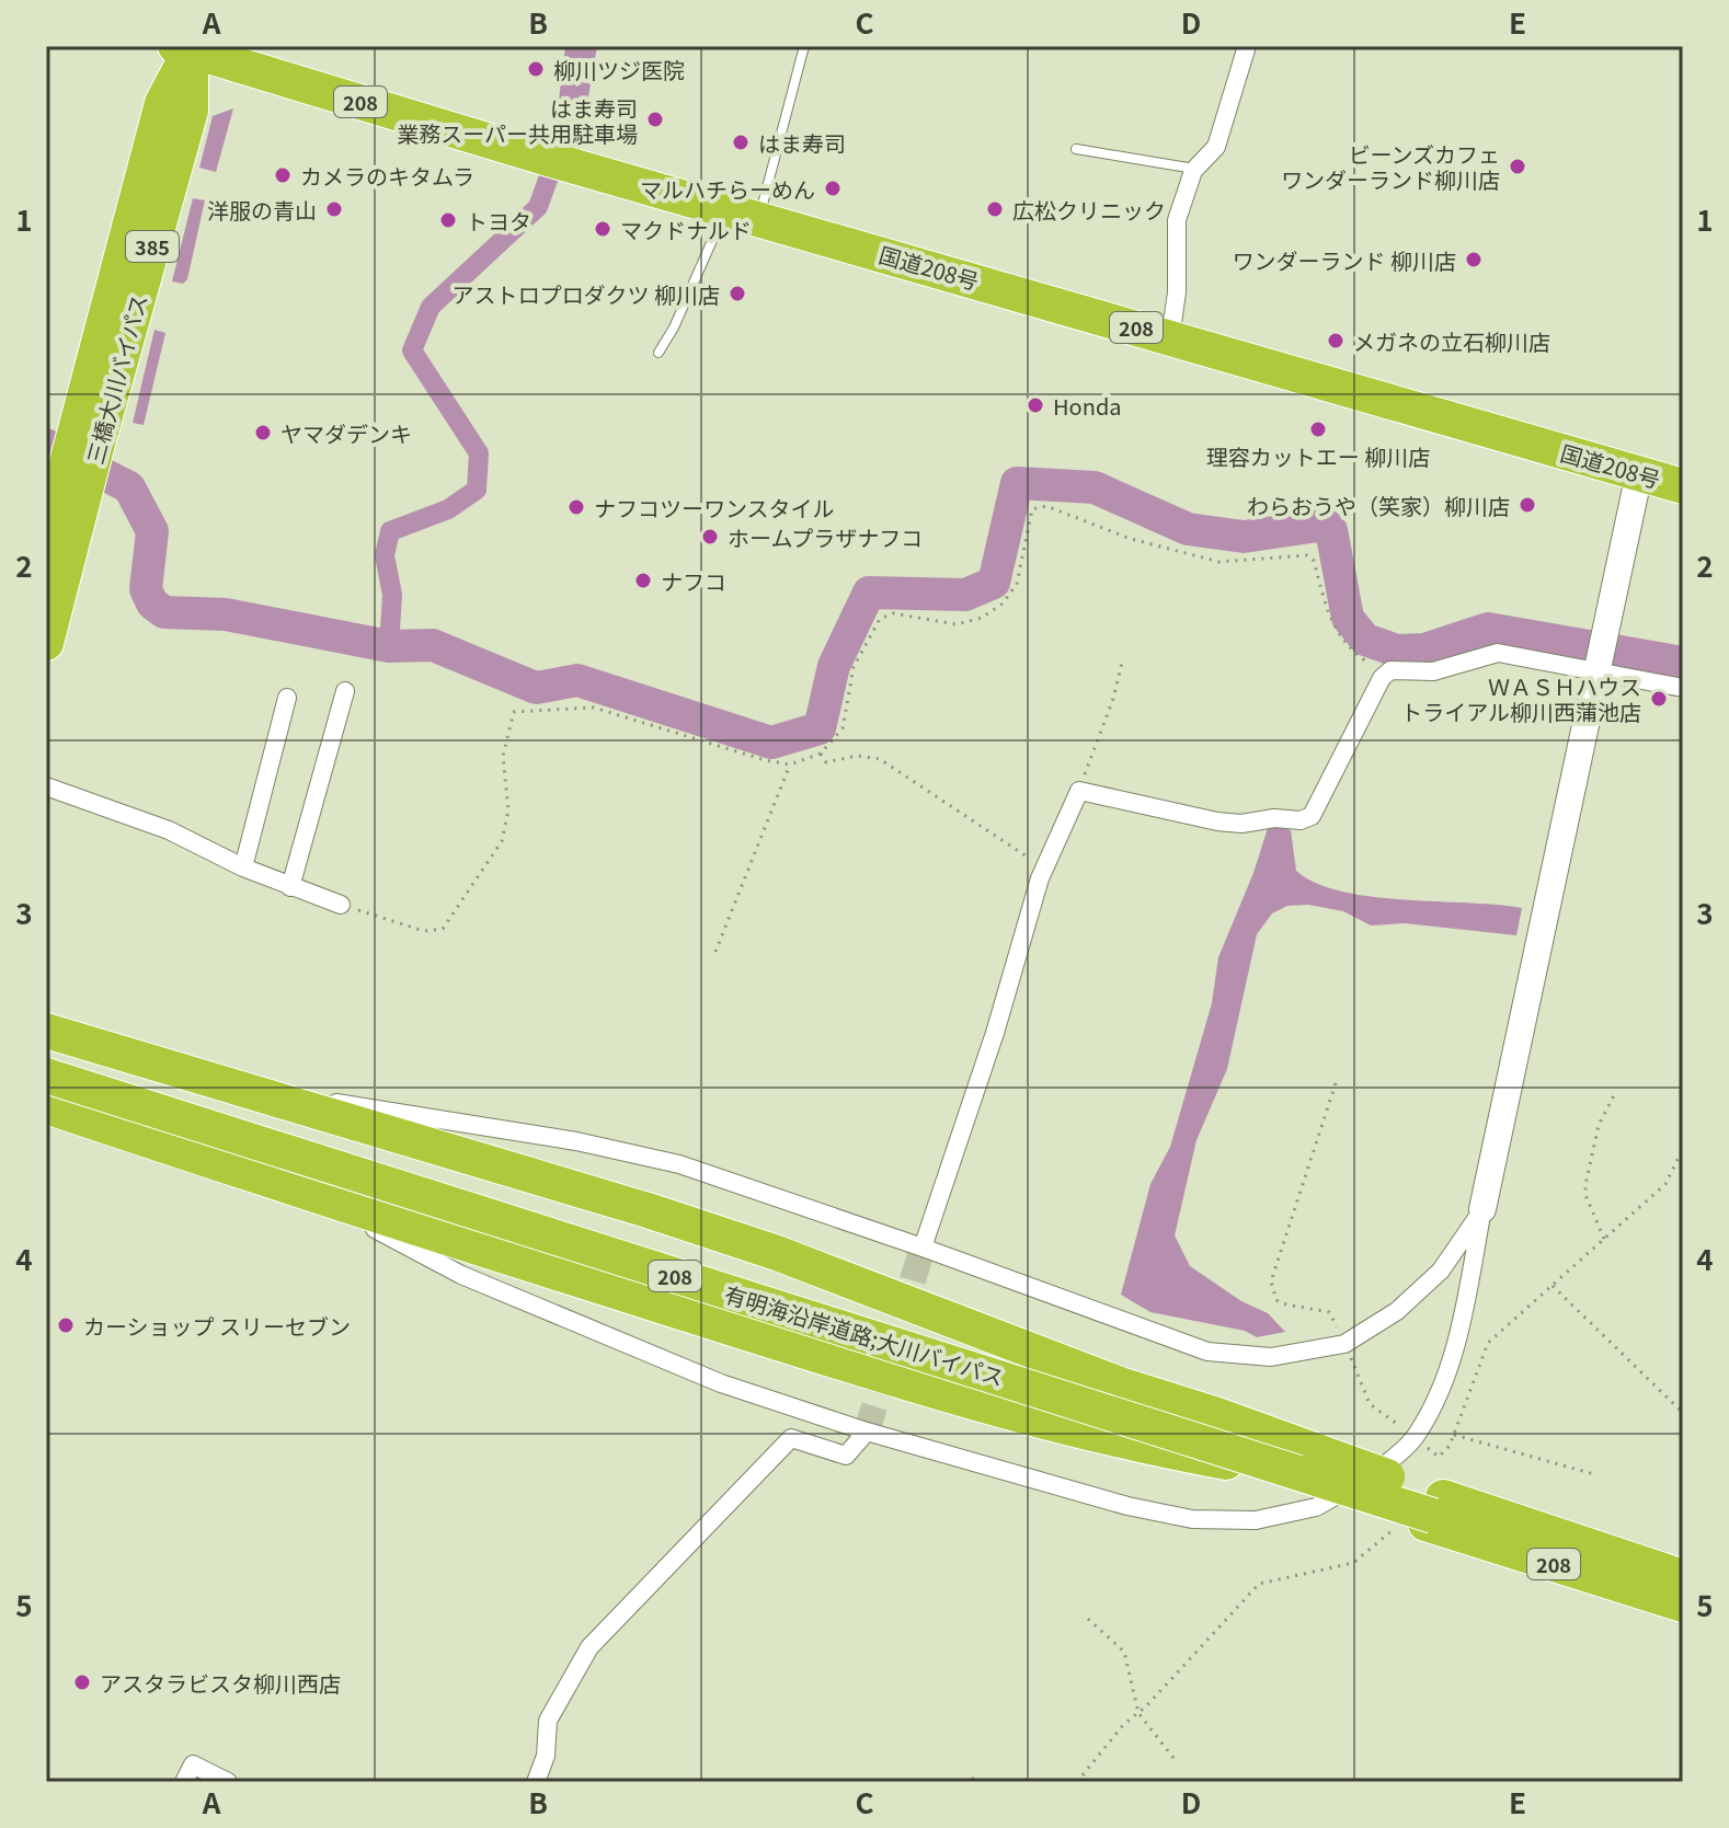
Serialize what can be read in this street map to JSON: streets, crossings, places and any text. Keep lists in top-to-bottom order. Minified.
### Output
{"streets":{"highway":["208","385","国道208号","三橋大川バイパス","有明海沿岸道路;大川バイパス"]},"crossings":[["国道208号","三橋大川バイパス"]],"places":["柳川ツジ医院","はま寿司 業務スーパー共用駐車場","はま寿司","ビーンズカフェ ワンダーランド柳川店","カメラのキタムラ","マルハチらーめん","洋服の青山","広松クリニック","トヨタ","マクドナルド","ワンダーランド 柳川店","アストロプロダクツ 柳川店","メガネの立石柳川店","Honda","理容カットエー 柳川店","ヤマダデンキ","わらおうや（笑家）柳川店","ナフコツーワンスタイル","ホームプラザナフコ","ナフコ","ＷＡＳＨハウス トライアル柳川西蒲池店","カーショップ スリーセブン","アスタラビスタ柳川西店"],"grid":{"columns":["A","B","C","D","E"],"rows":["1","2","3","4","5"]}}
